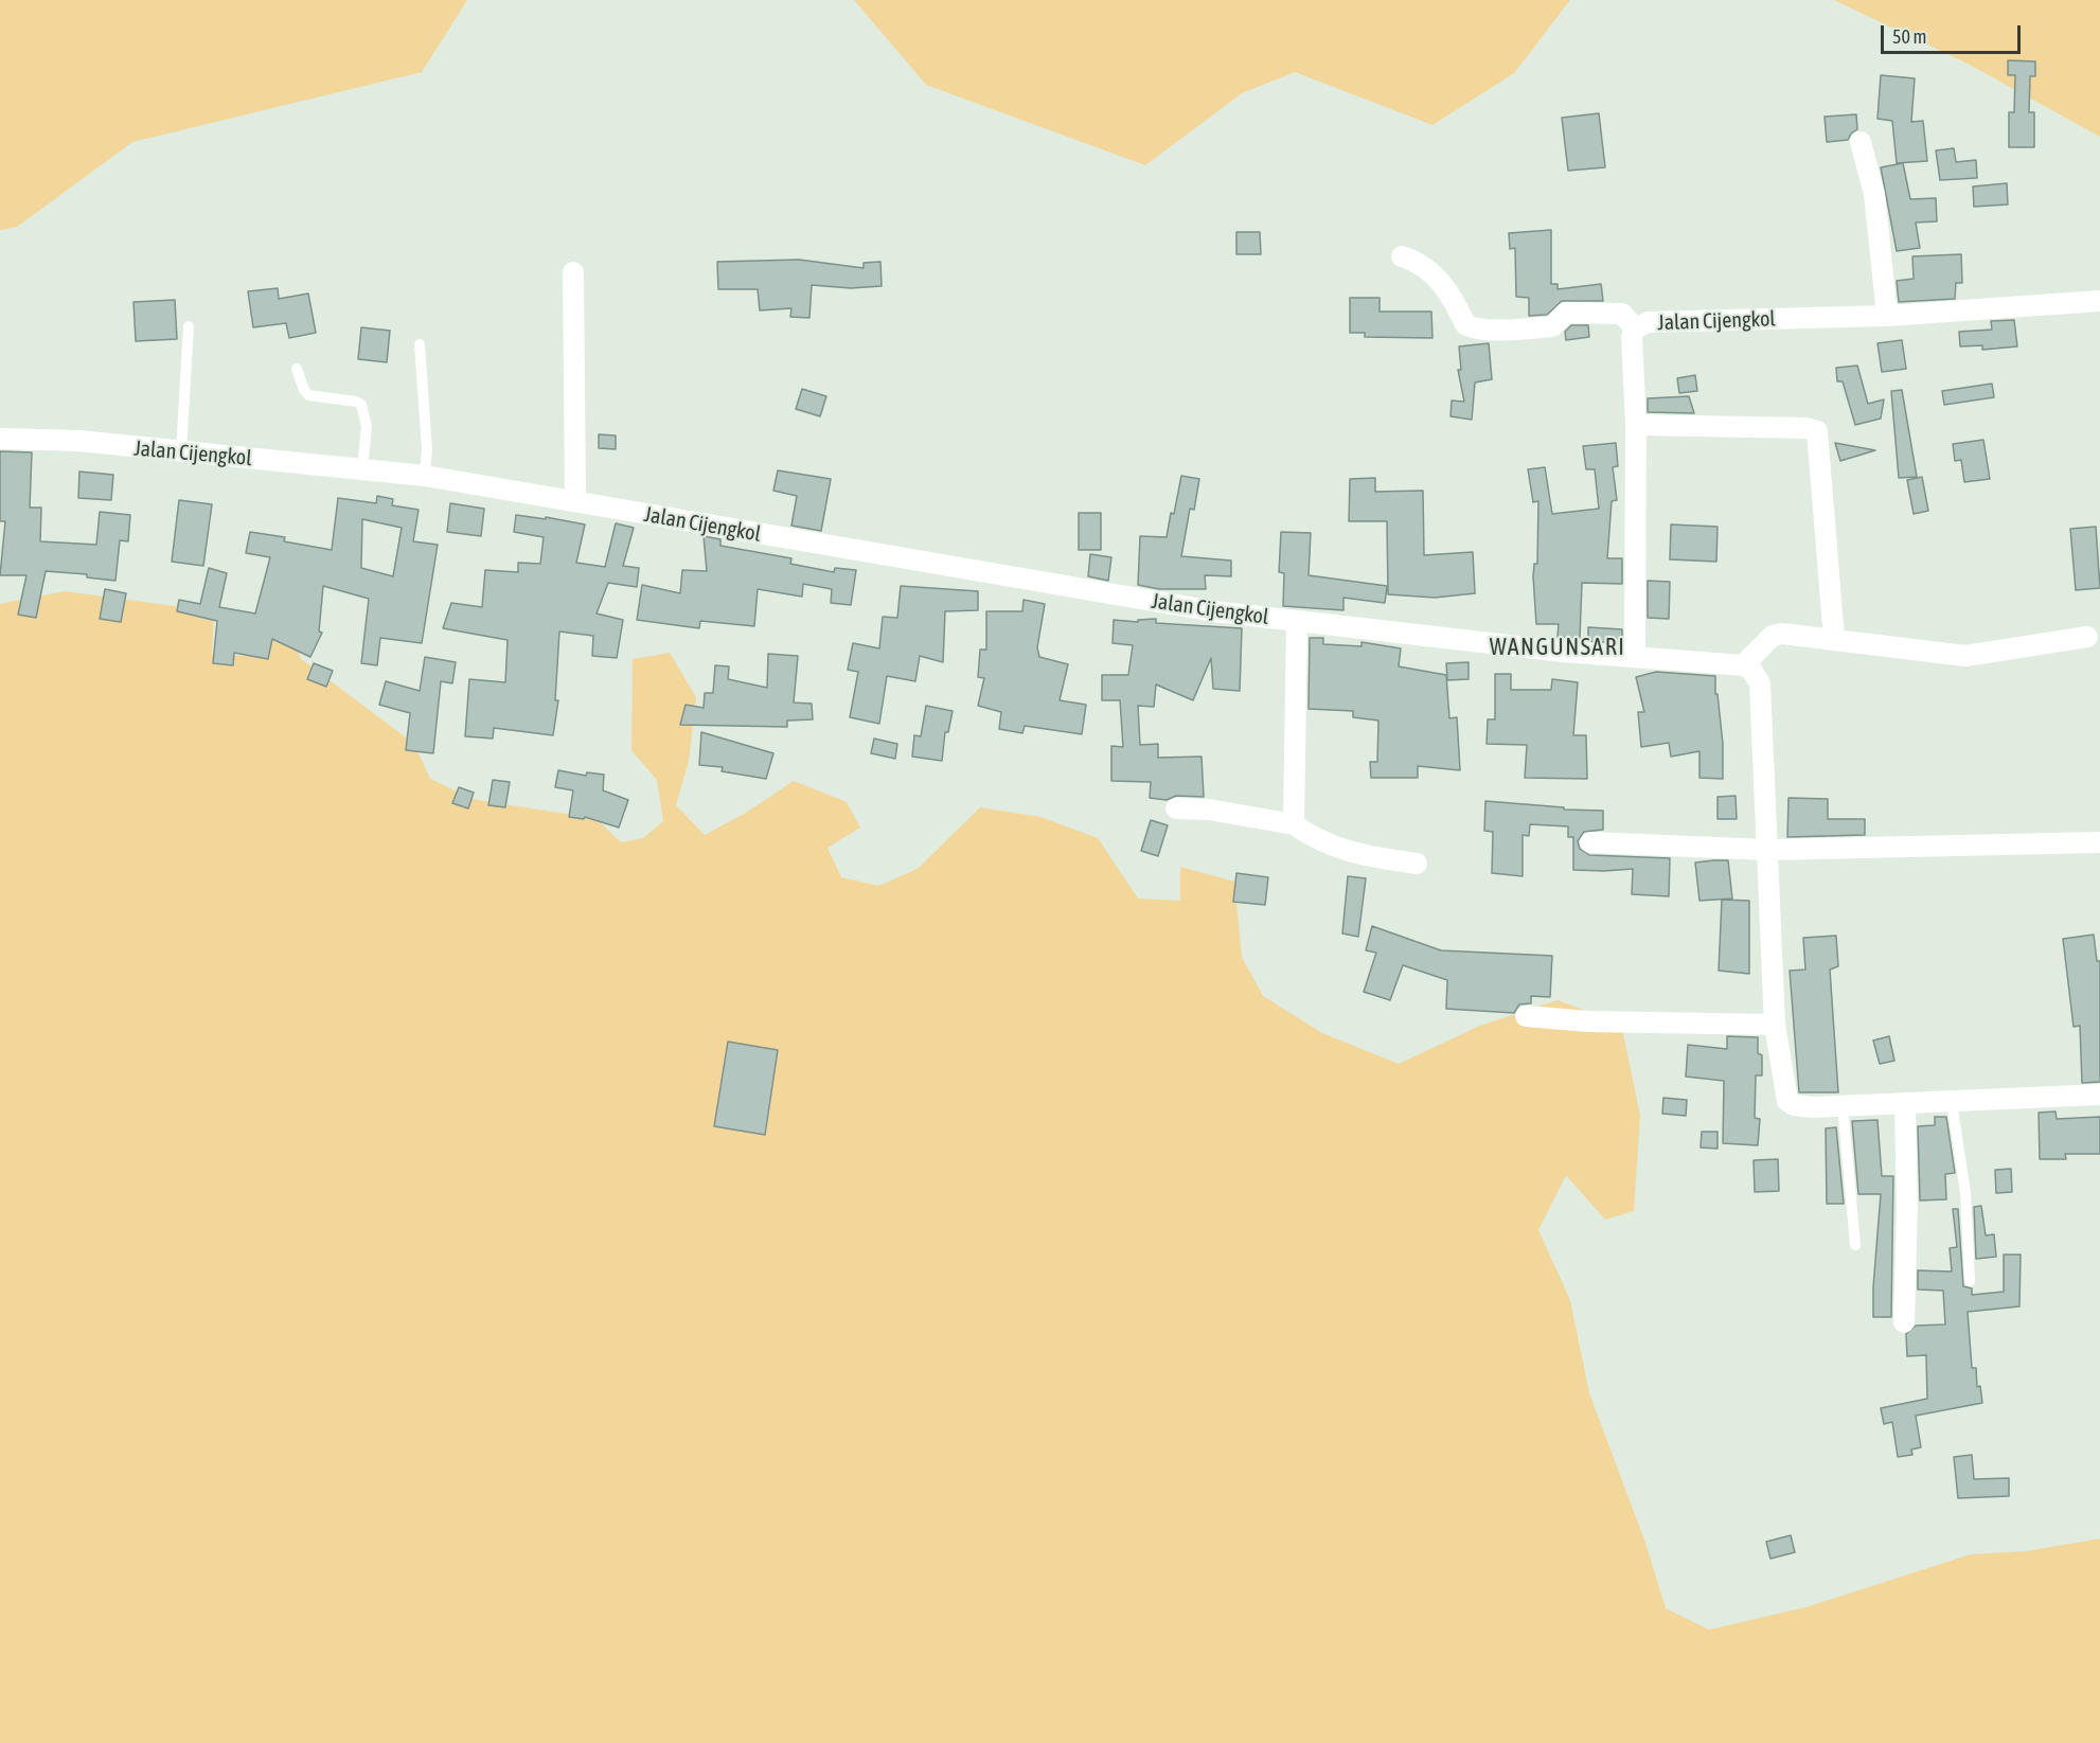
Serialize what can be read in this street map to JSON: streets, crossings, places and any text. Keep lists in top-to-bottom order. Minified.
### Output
{"streets":{"street":["Jalan Cijengkol"]},"districts":["WANGUNSARI"],"scale_bar":"50 m"}
